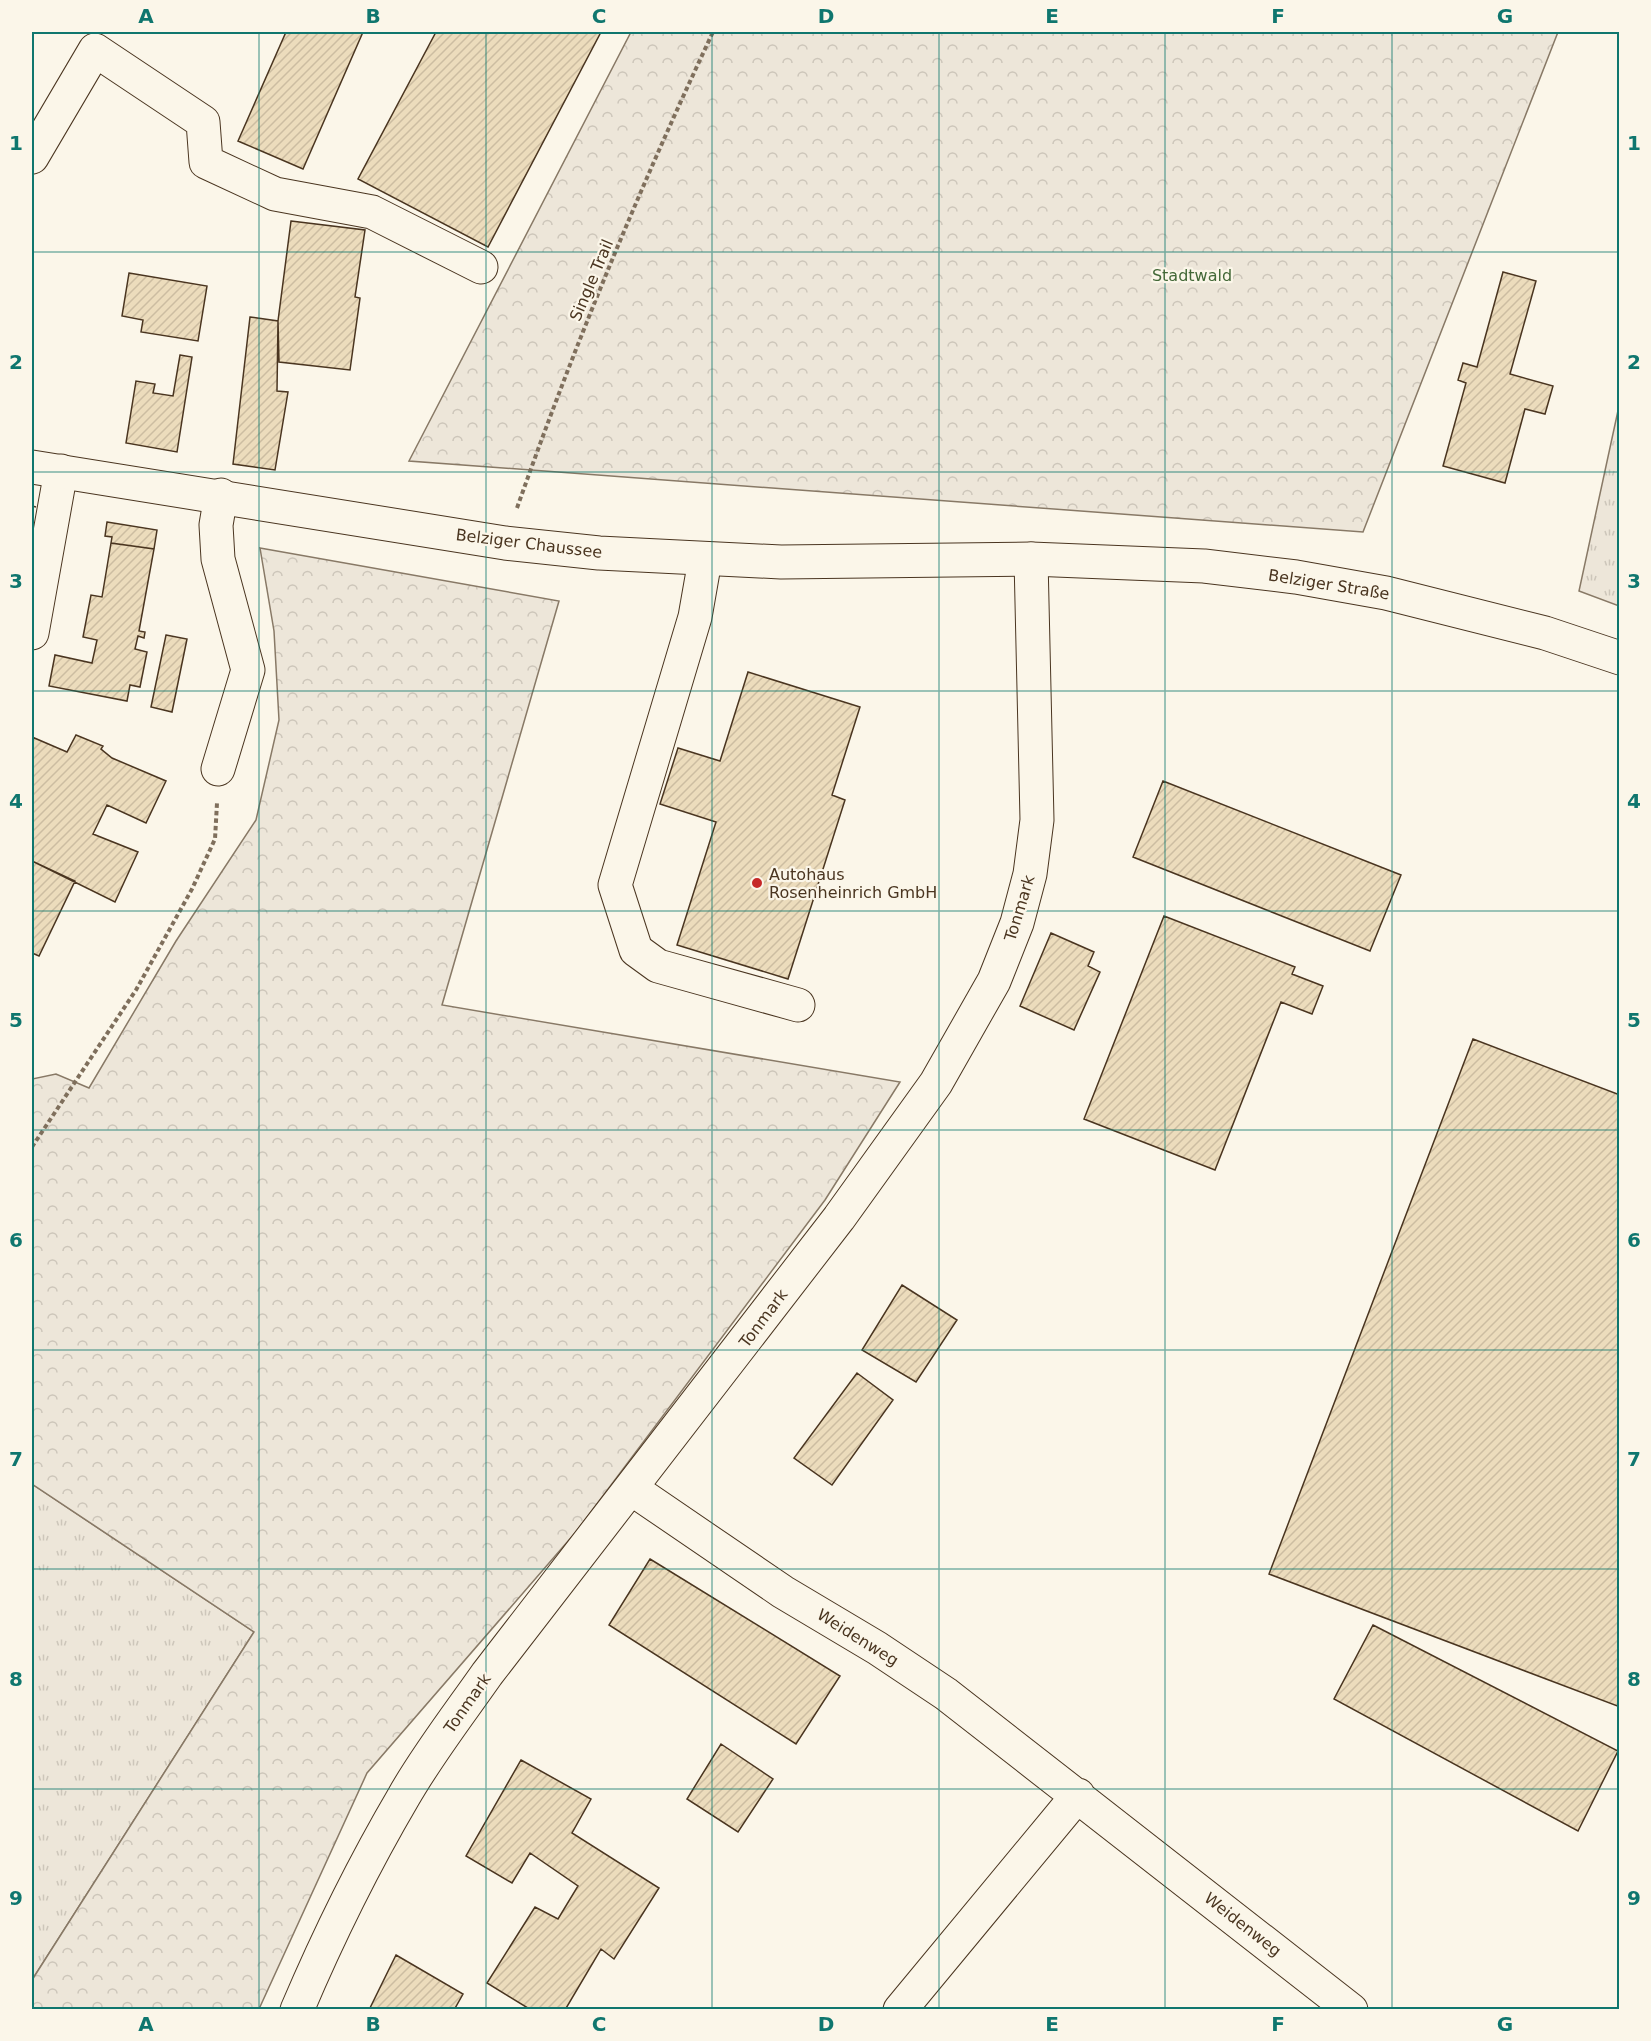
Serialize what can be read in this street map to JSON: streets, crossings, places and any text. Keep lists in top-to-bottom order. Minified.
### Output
{"streets":{"street":["Belziger Chaussee","Belziger Straße","Tonmark","Weidenweg"],"path":["Single Trail"]},"crossings":[["Single Trail","Belziger Chaussee"],["Belziger Chaussee","Belziger Straße"],["Belziger Chaussee","Tonmark"],["Belziger Straße","Tonmark"],["Tonmark","Weidenweg"]],"parks":["Stadtwald"],"places":["Autohaus Rosenheinrich GmbH"],"grid":{"columns":["A","B","C","D","E","F","G"],"rows":["1","2","3","4","5","6","7","8","9"]}}
